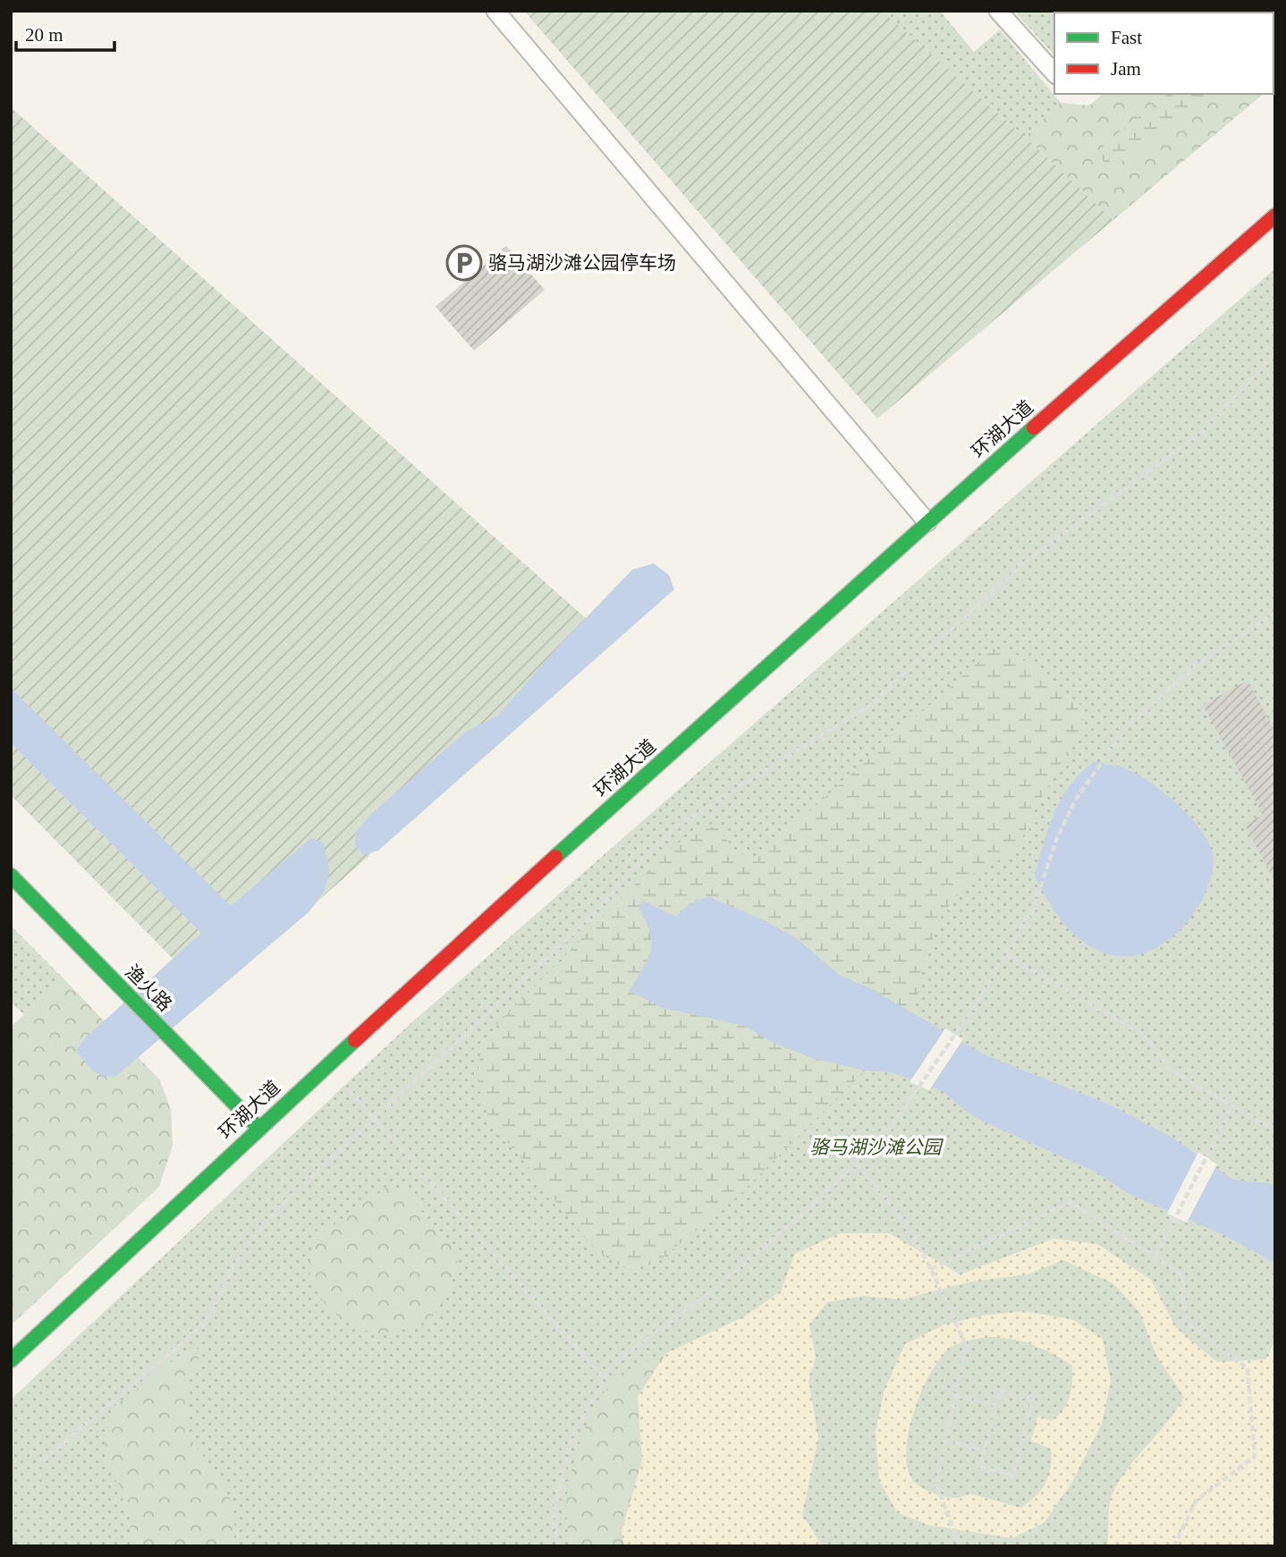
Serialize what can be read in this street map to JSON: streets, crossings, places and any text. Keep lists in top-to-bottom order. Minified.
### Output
{"streets":{"main road":["环湖大道","渔火路"]},"crossings":[["环湖大道","渔火路"]],"parks":["骆马湖沙滩公园"],"places":{"parking":["骆马湖沙滩公园停车场"]},"legend":["Fast","Jam"],"scale_bar":"20 m"}
